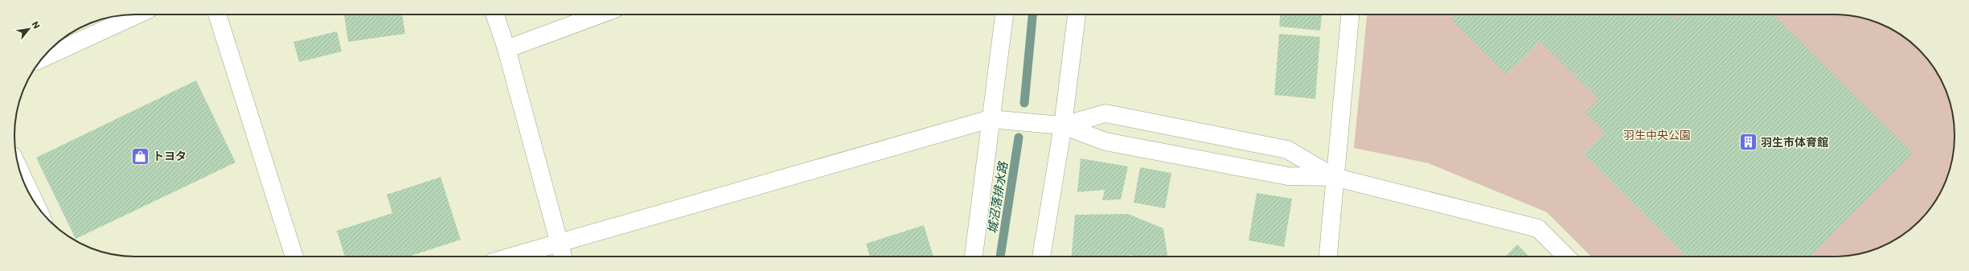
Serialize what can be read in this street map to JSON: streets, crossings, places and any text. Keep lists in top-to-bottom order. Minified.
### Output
{"water":["城沼落排水路"],"parks":["羽生中央公園"],"places":{"building":["羽生市体育館"],"shop":["トヨタ"]},"north":"top right"}
